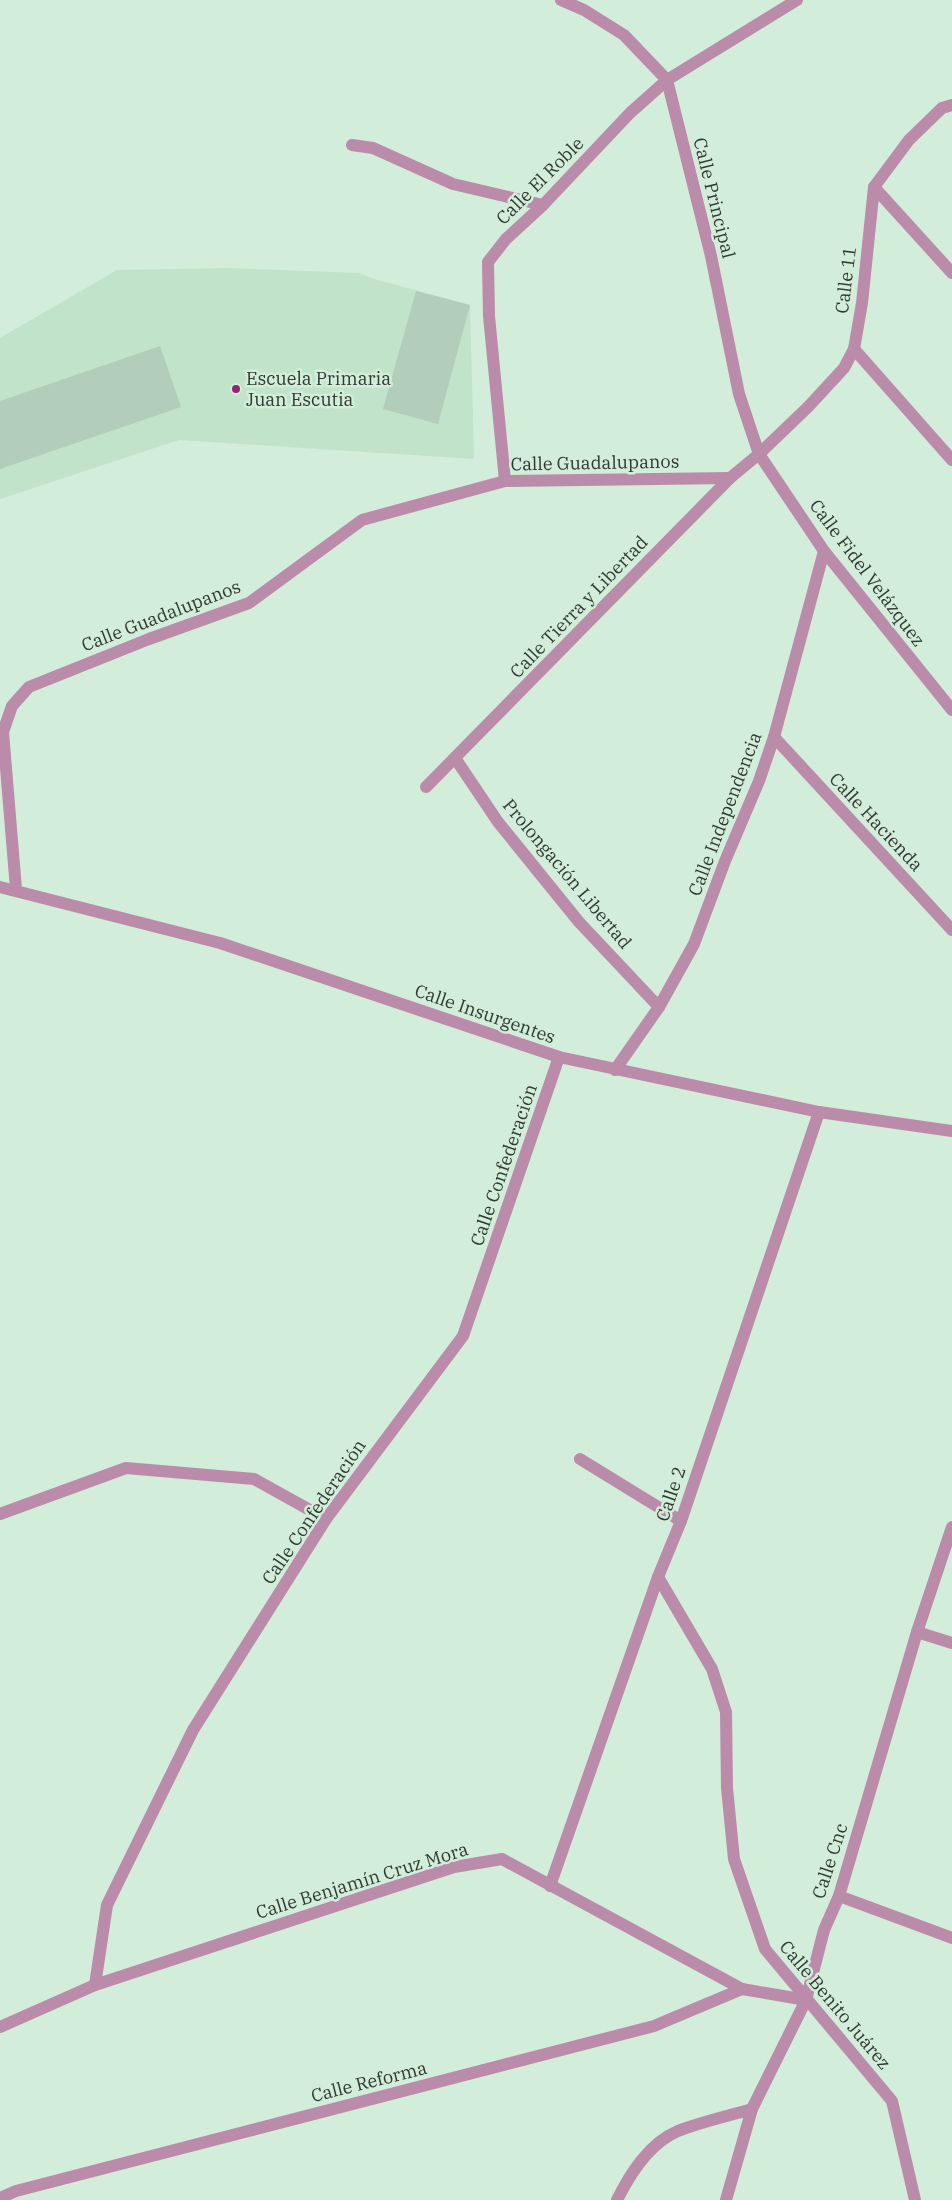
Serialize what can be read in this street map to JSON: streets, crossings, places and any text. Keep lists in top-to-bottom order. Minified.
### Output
{"streets":{"street":["Calle El Roble","Calle Principal","Calle 11","Calle Guadalupanos","Calle Fidel Velázquez","Calle Tierra y Libertad","Calle Independencia","Calle Hacienda","Prolongación Libertad","Calle Insurgentes","Calle Confederación","Calle 2","Calle Cnc","Calle Benjamín Cruz Mora","Calle Benito Juárez","Calle Reforma"]},"crossings":[["Calle El Roble","Calle Principal"],["Calle El Roble","Calle Guadalupanos"],["Calle Principal","Calle 11"],["Calle Principal","Calle Fidel Velázquez"],["Calle Principal","Calle Tierra y Libertad"],["Calle 11","Calle Fidel Velázquez"],["Calle 11","Calle Tierra y Libertad"],["Calle Guadalupanos","Calle Tierra y Libertad"],["Calle Guadalupanos","Calle Insurgentes"],["Calle Fidel Velázquez","Calle Tierra y Libertad"],["Calle Fidel Velázquez","Calle Independencia"],["Calle Tierra y Libertad","Prolongación Libertad"],["Calle Independencia","Calle Hacienda"],["Calle Independencia","Prolongación Libertad"],["Calle Independencia","Calle Insurgentes"],["Calle Insurgentes","Calle Confederación"],["Calle Insurgentes","Calle 2"],["Calle Confederación","Calle Benjamín Cruz Mora"],["Calle 2","Calle Benjamín Cruz Mora"],["Calle 2","Calle Benito Juárez"],["Calle Cnc","Calle Benjamín Cruz Mora"],["Calle Cnc","Calle Benito Juárez"],["Calle Benjamín Cruz Mora","Calle Benito Juárez"],["Calle Benjamín Cruz Mora","Calle Reforma"]],"places":["Escuela Primaria Juan Escutia"]}
